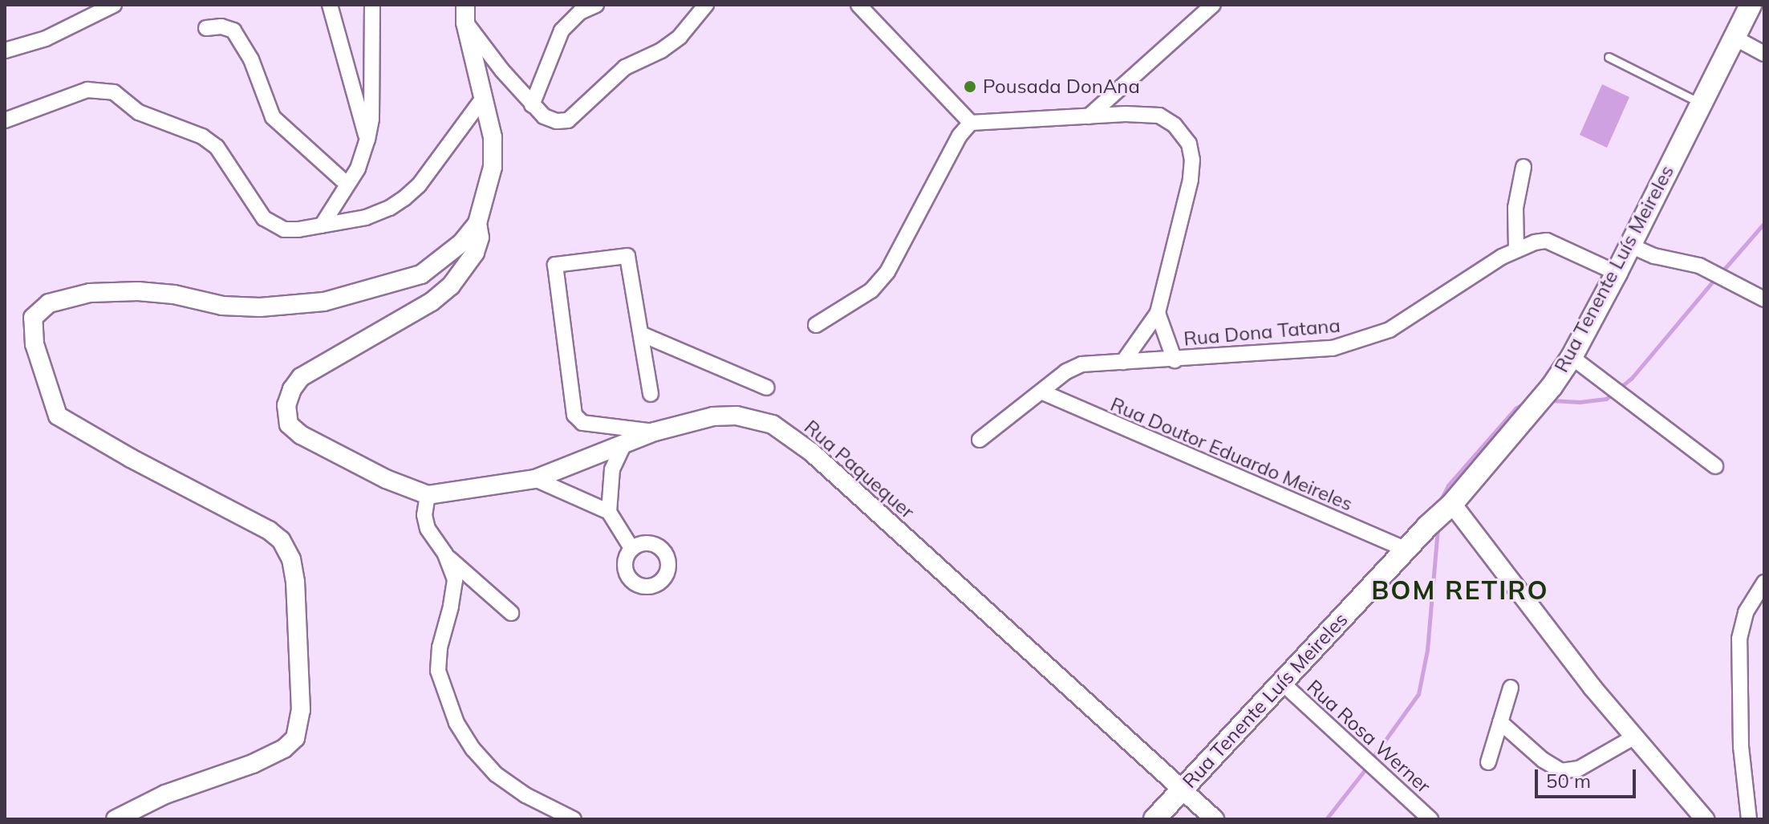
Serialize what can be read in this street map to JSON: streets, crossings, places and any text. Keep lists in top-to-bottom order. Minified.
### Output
{"streets":{"main road":["Rua Tenente Luís Meireles"],"street":["Rua Dona Tatana","Rua Doutor Eduardo Meireles","Rua Paquequer","Rua Rosa Werner"]},"crossings":[["Rua Tenente Luís Meireles","Rua Dona Tatana"],["Rua Tenente Luís Meireles","Rua Doutor Eduardo Meireles"],["Rua Tenente Luís Meireles","Rua Paquequer"],["Rua Tenente Luís Meireles","Rua Rosa Werner"],["Rua Dona Tatana","Rua Doutor Eduardo Meireles"]],"districts":["BOM RETIRO"],"places":["Pousada DonAna"],"scale_bar":"50 m"}
